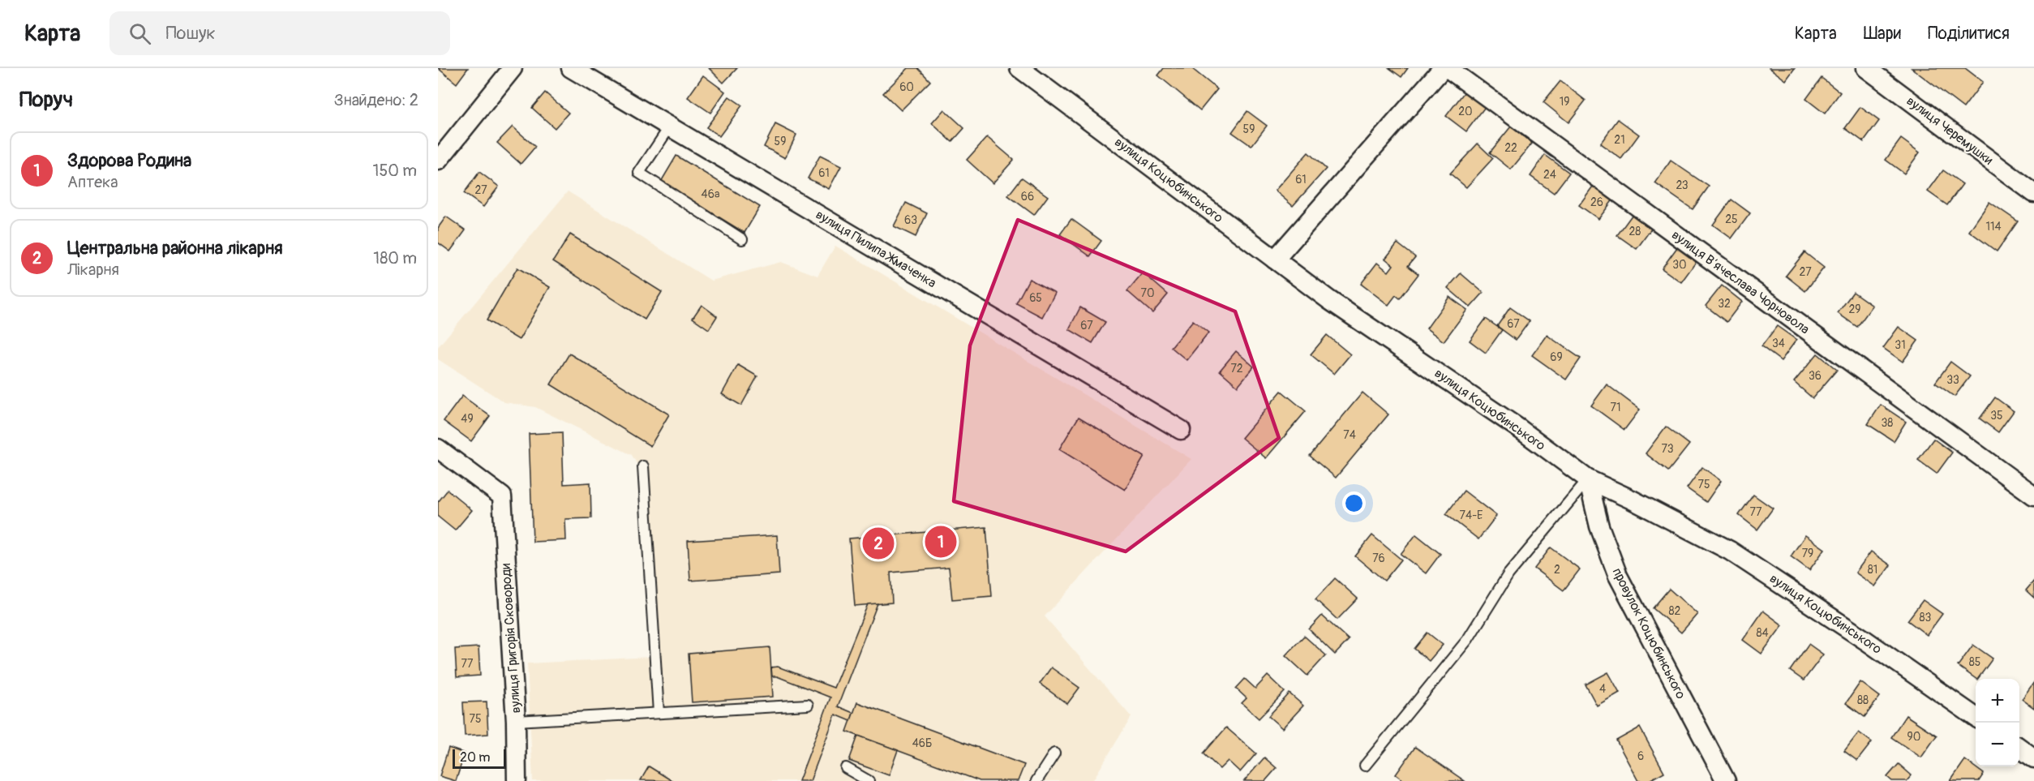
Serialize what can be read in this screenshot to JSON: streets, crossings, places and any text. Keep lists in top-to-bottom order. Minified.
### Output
{"streets":{"street":["вулиця Черемушки","вулиця Коцюбинського","вулиця Пилипа Жмаченка","вулиця Вʼячеслава Чорновола","провулок Коцюбинського","вулиця Григорія Сковороди"]},"crossings":[["вулиця Коцюбинського","провулок Коцюбинського"]],"house_numbers":["60","19","20","59","21","59","22","61","24","61","23","27","46а","66","26","25","63","114","28","30","27","70","65","32","29","67","67","34","31","69","72","36","33","71","35","49","38","74","73","75","77","74-Е","79","76","2","81","82","83","84","85","77","4","88","75","90","46Б","6"],"scale_bar":"20 m","page":{"header":"Карта","search":"Пошук","nav":["Карта","Шари","Поділитися"],"heading":["Поруч","Знайдено: 2"],"list":[{"mark":"1","name":"Здорова Родина","note":"Аптека","value":"150 m"},{"mark":"2","name":"Центральна районна лікарня","note":"Лікарня","value":"180 m"}],"pins":["1","2"],"map_buttons":["+","−"],"scale":"20 m"}}
